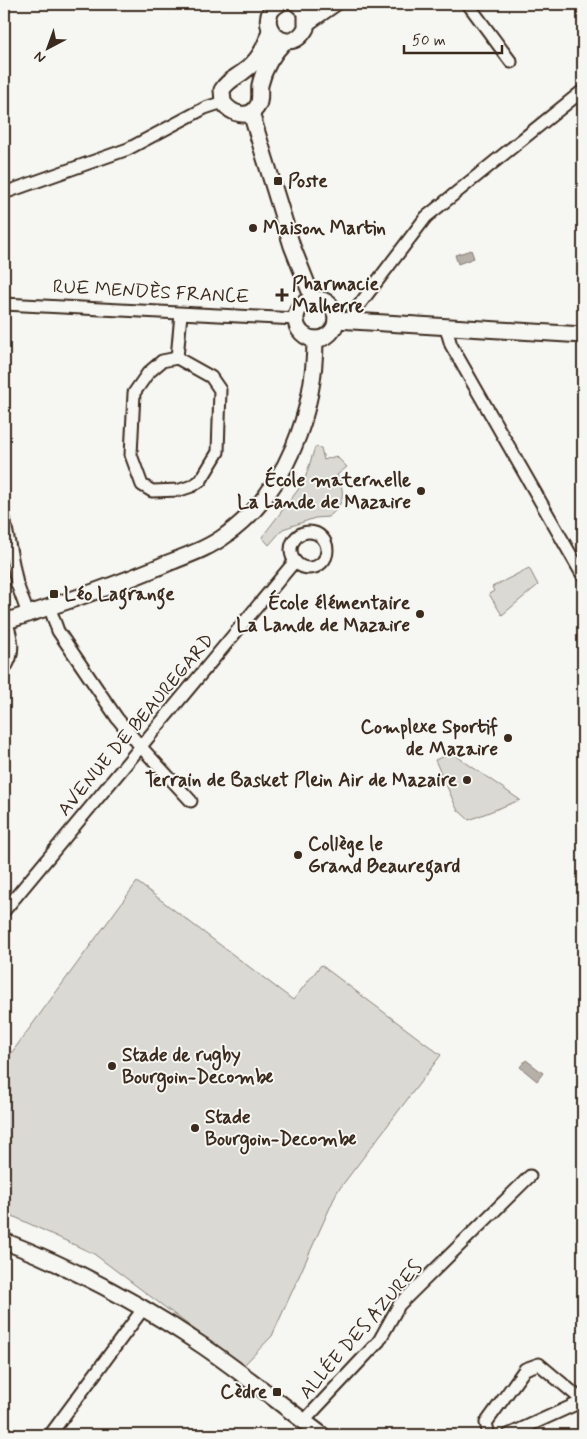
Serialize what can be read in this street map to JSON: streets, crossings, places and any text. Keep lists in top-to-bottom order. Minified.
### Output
{"streets":{"street":["RUE MENDÈS FRANCE","AVENUE DE BEAUREGARD","ALLÉE DES AZURES"]},"places":{"transit":["Poste","Léo Lagrange","Cèdre"],"other":["Maison Martin","École maternelle La Lande de Mazaire","École élémentaire La Lande de Mazaire","Complexe Sportif de Mazaire","Terrain de Basket Plein Air de Mazaire","Collège le Grand Beauregard","Stade de rugby Bourgoin-Decombe","Stade Bourgoin-Decombe"],"health":["Pharmacie Malherre"]},"scale_bar":"50 m","north":"bottom left"}
